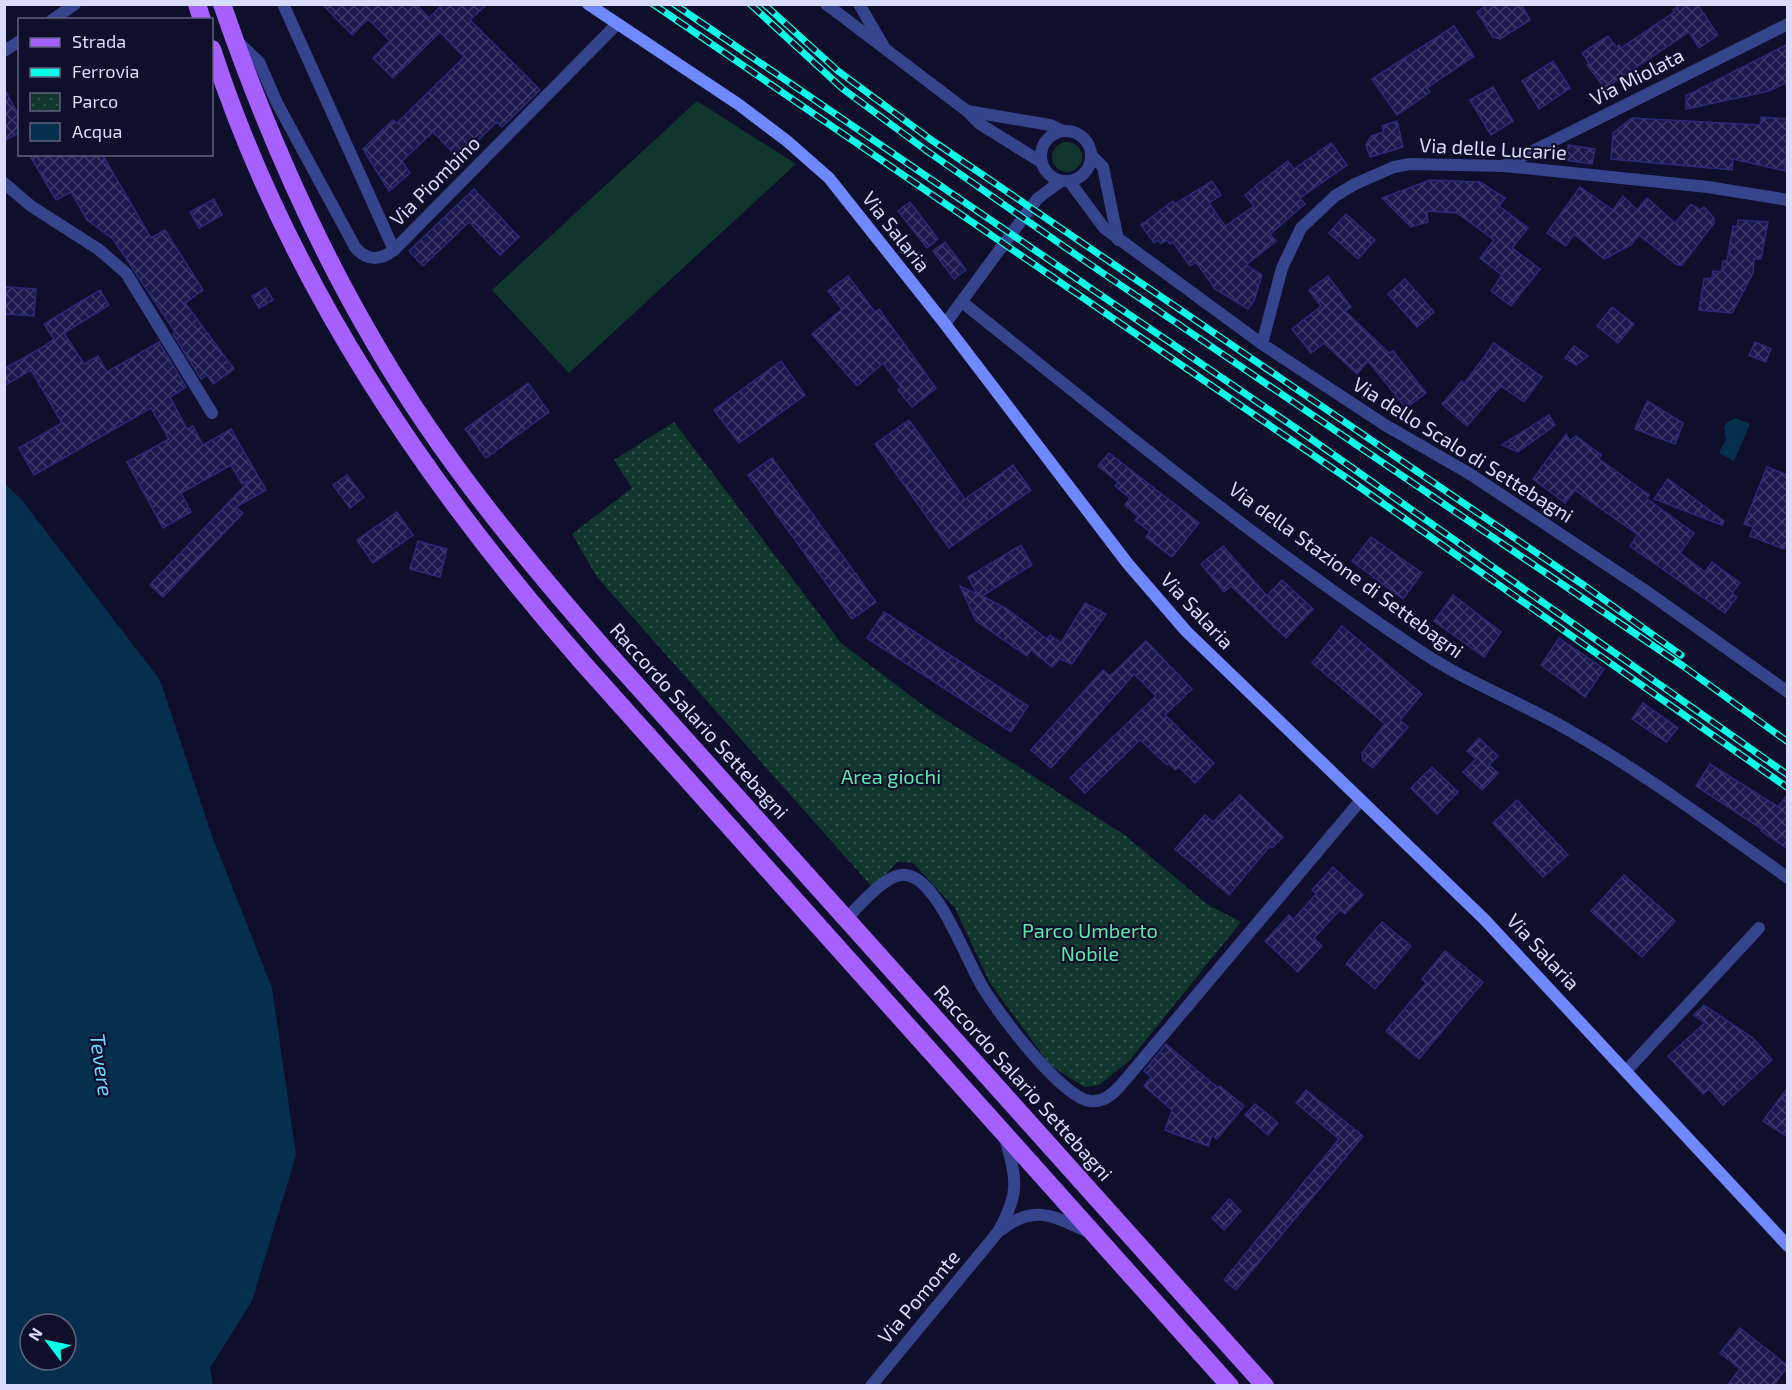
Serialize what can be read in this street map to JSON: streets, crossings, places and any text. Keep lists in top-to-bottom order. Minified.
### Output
{"streets":{"main road":["Raccordo Salario Settebagni"],"street":["Via Miolata","Via delle Lucarie","Via Piombino","Via Salaria","Via dello Scalo di Settebagni","Via della Stazione di Settebagni","Via Pomonte"]},"crossings":[["Via Miolata","Via delle Lucarie"],["Via delle Lucarie","Via dello Scalo di Settebagni"],["Via Piombino","Via Salaria"]],"water":["Tevere"],"parks":["Area giochi","Parco Umberto Nobile"],"legend":["Strada","Ferrovia","Parco","Acqua"],"north":"top left"}
